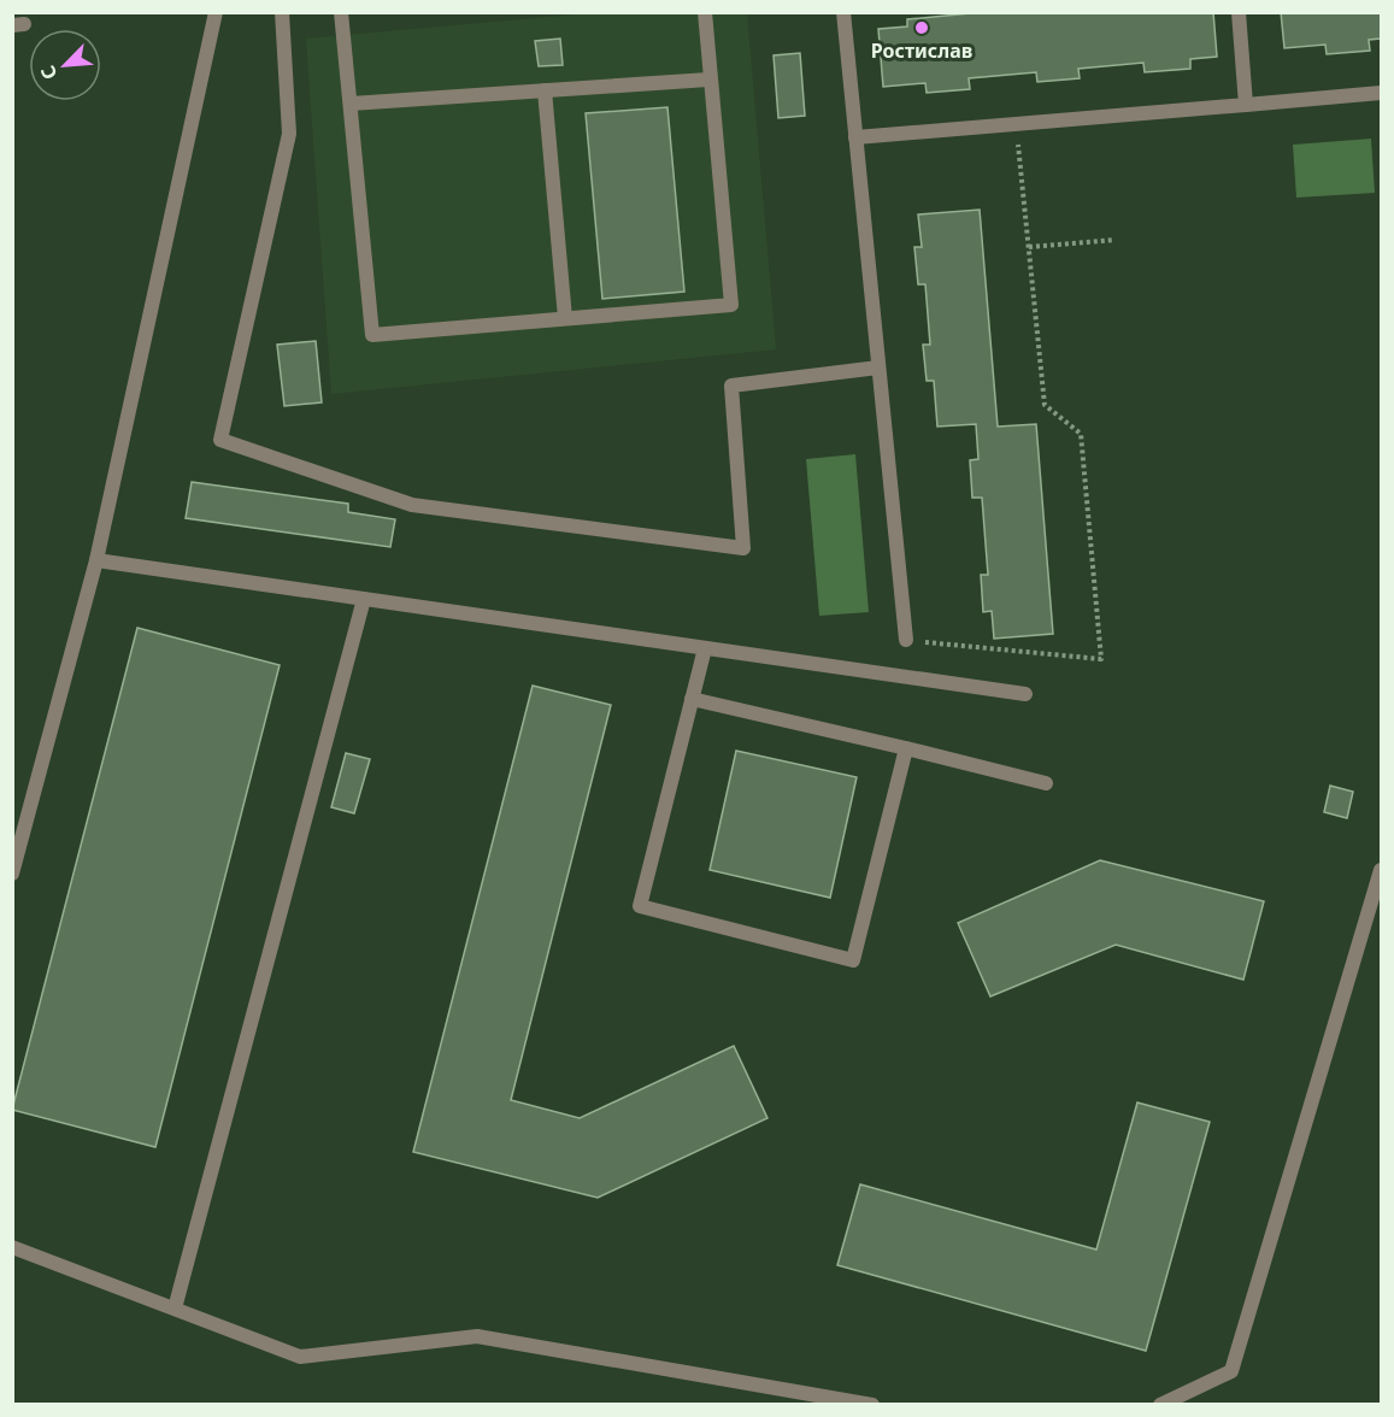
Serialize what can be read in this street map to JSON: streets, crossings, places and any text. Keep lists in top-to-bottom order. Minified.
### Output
{"places":["Ростислав"],"north":"bottom left"}
